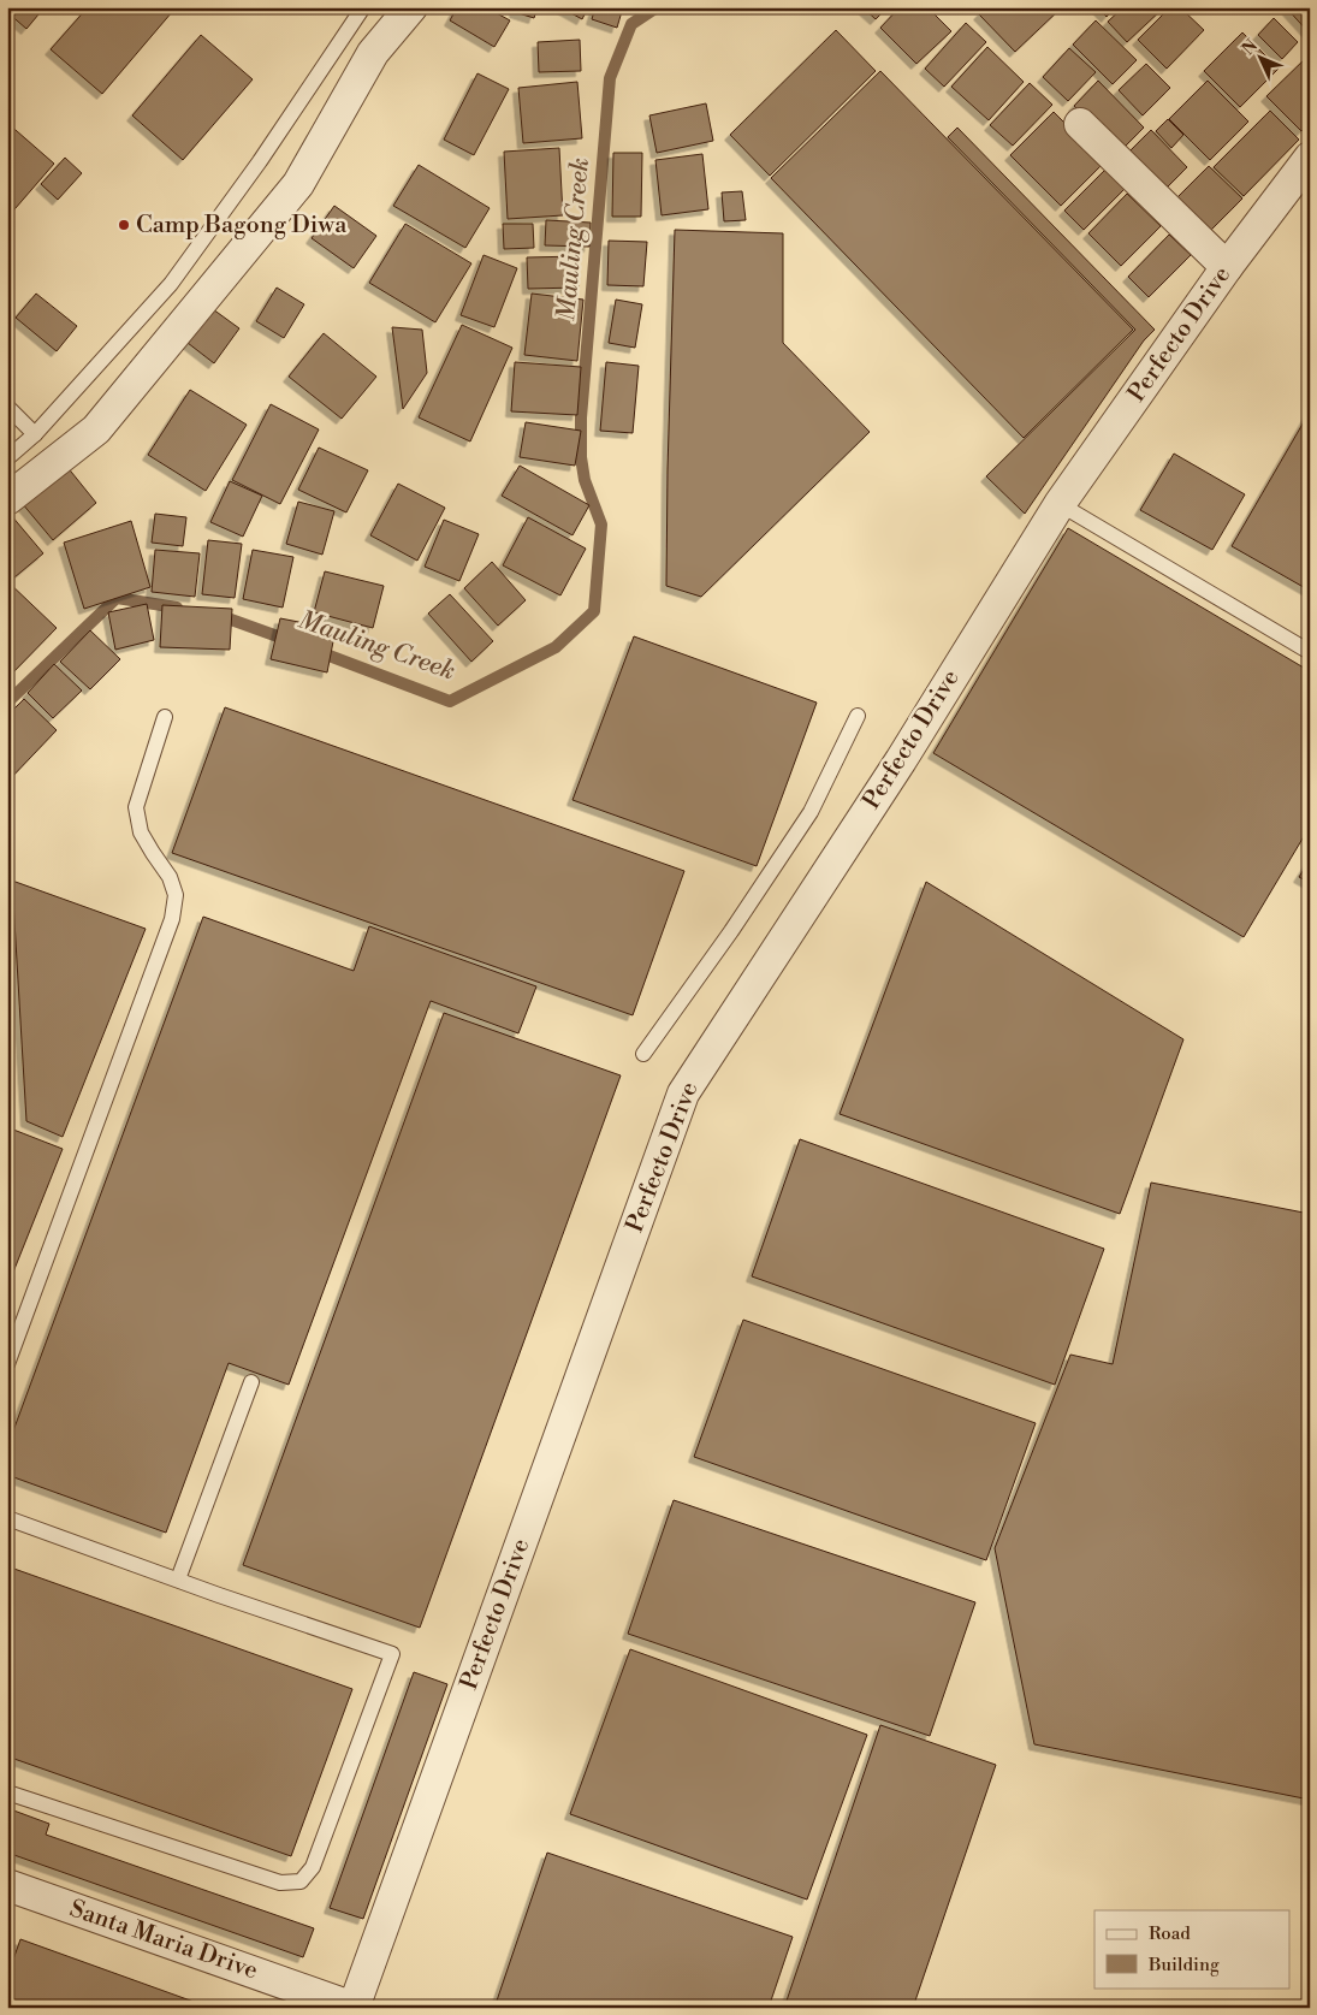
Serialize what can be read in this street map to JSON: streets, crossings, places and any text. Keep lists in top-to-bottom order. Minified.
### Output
{"streets":{"street":["Perfecto Drive","Santa Maria Drive"]},"crossings":[["Perfecto Drive","Santa Maria Drive"]],"water":["Mauling Creek"],"places":["Camp Bagong Diwa"],"legend":["Road","Building"],"north":"top left"}
